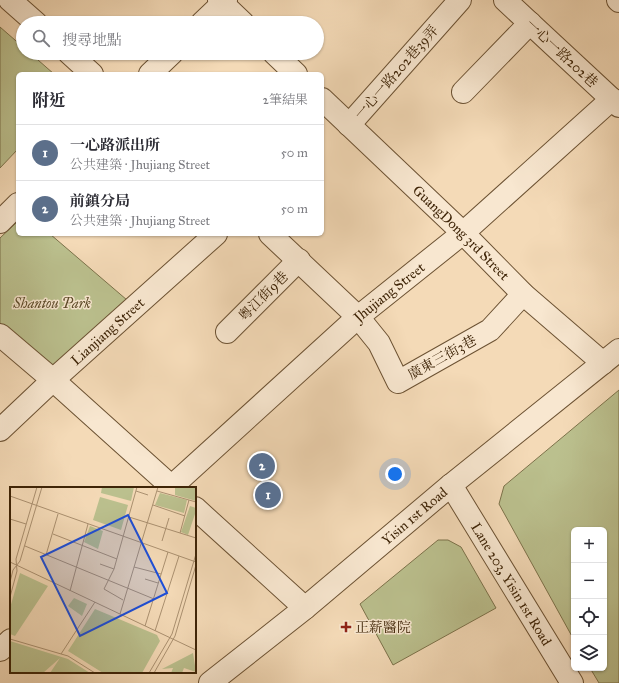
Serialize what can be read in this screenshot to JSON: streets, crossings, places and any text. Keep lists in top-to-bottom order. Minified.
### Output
{"streets":{"street":["一心一路202巷","一心一路202巷39弄","GuangDong 3rd Street","Jhujiang Street","粵江街9巷","Lianjiang Street","廣東三街3巷","Yisin 1st Road","Lane 203, Yisin 1st Road"]},"crossings":[["一心一路202巷","Jhujiang Street"],["一心一路202巷39弄","GuangDong 3rd Street"],["GuangDong 3rd Street","Jhujiang Street"],["GuangDong 3rd Street","廣東三街3巷"],["GuangDong 3rd Street","Yisin 1st Road"],["Jhujiang Street","廣東三街3巷"],["Yisin 1st Road","Lane 203, Yisin 1st Road"]],"parks":["Shantou Park"],"places":{"health":["正薪醫院"]},"page":{"search":"搜尋地點","heading":["附近","2筆結果"],"list":[{"mark":"1","name":"一心路派出所","note":"公共建築 · Jhujiang Street","value":"50 m"},{"mark":"2","name":"前鎮分局","note":"公共建築 · Jhujiang Street","value":"50 m"}],"pins":["2","1"],"map_buttons":["+","−"]}}
